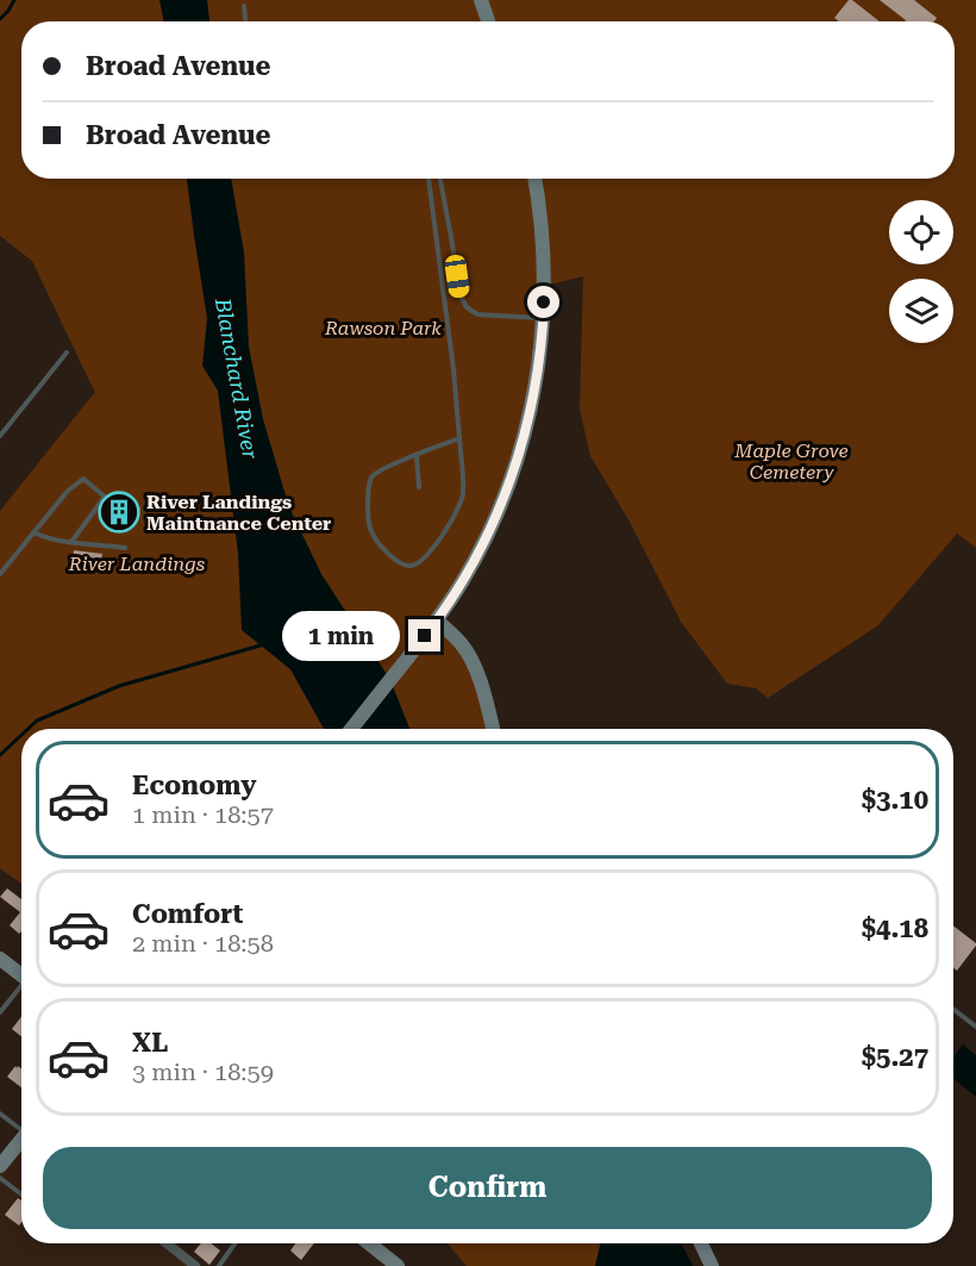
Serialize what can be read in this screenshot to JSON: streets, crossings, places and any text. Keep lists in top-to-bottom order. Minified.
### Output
{"water":["Blanchard River"],"parks":["Rawson Park","Maple Grove Cemetery","River Landings"],"places":{"building":["River Landings Maintnance Center"]},"page":{"banner":["Broad Avenue","Broad Avenue"],"bubble":"1 min","list":[{"name":"Economy","note":"1 min · 18:57","value":"$3.10"},{"name":"Comfort","note":"2 min · 18:58","value":"$4.18"},{"name":"XL","note":"3 min · 18:59","value":"$5.27"}],"buttons":"Confirm"}}
